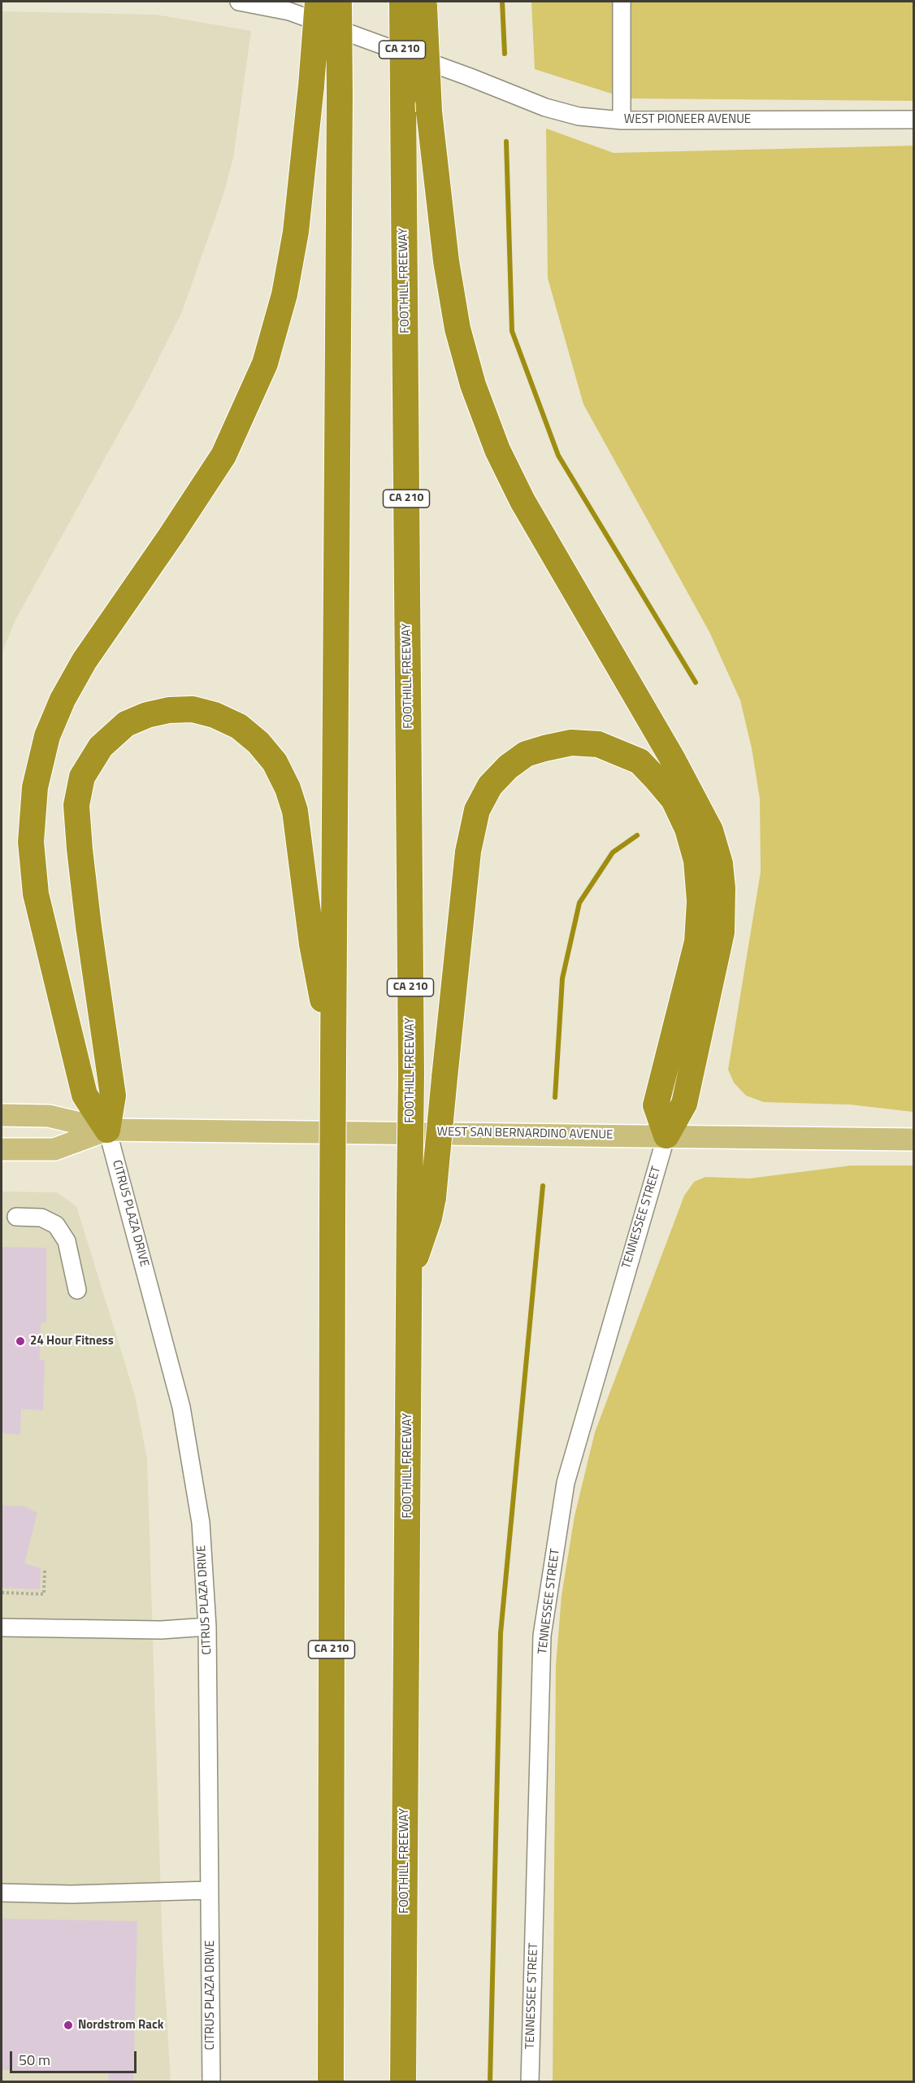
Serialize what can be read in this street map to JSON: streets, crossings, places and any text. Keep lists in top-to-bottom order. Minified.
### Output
{"streets":{"highway":["CA 210","FOOTHILL FREEWAY"],"main road":["WEST SAN BERNARDINO AVENUE"],"street":["WEST PIONEER AVENUE","CITRUS PLAZA DRIVE","TENNESSEE STREET"]},"crossings":[["WEST SAN BERNARDINO AVENUE","CITRUS PLAZA DRIVE"],["WEST SAN BERNARDINO AVENUE","TENNESSEE STREET"]],"places":["24 Hour Fitness","Nordstrom Rack"],"scale_bar":"50 m"}
